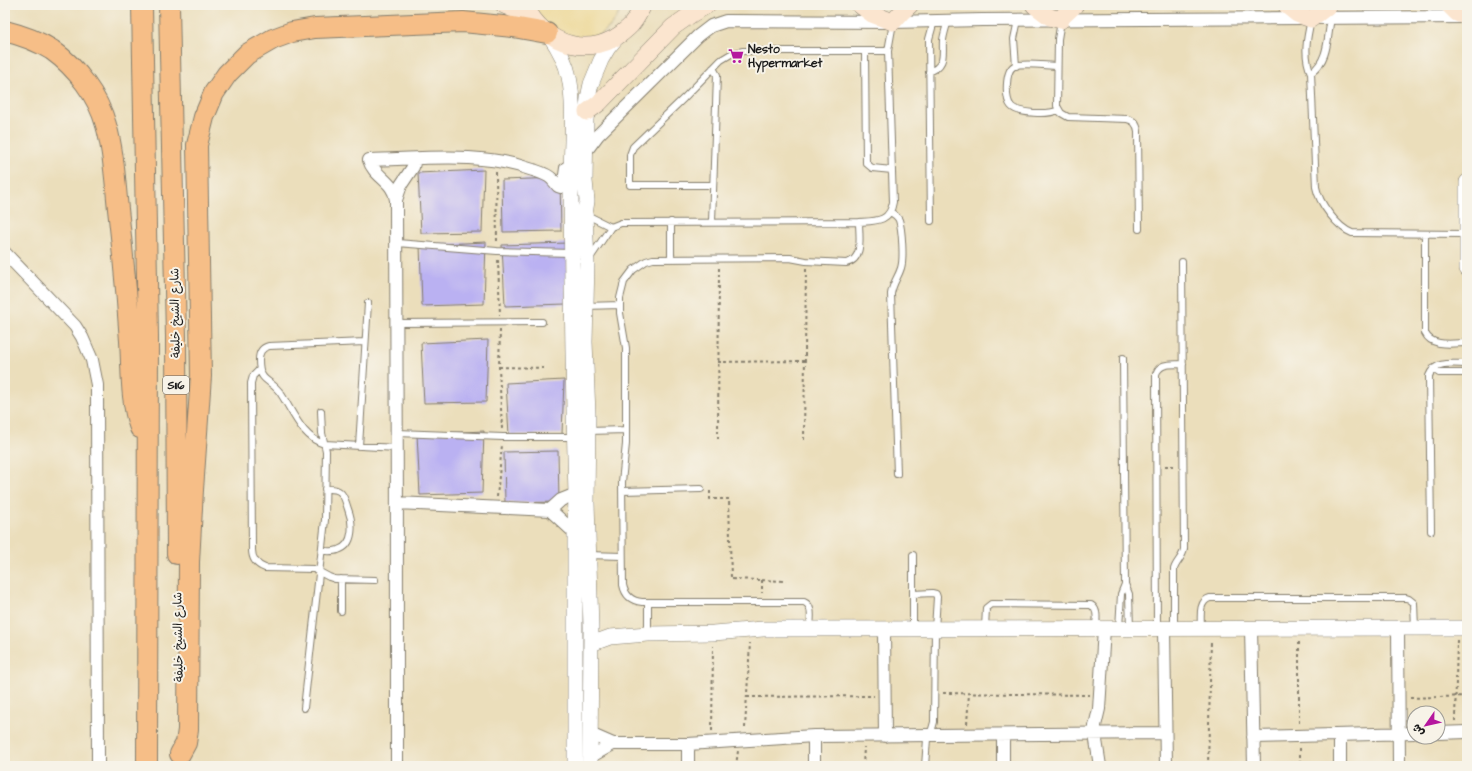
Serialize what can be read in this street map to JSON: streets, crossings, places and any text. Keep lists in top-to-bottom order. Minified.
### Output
{"streets":{"highway":["شارع الشيخ خليفة","S116"]},"places":{"supermarket":["Nesto Hypermarket"]},"north":"bottom left"}
